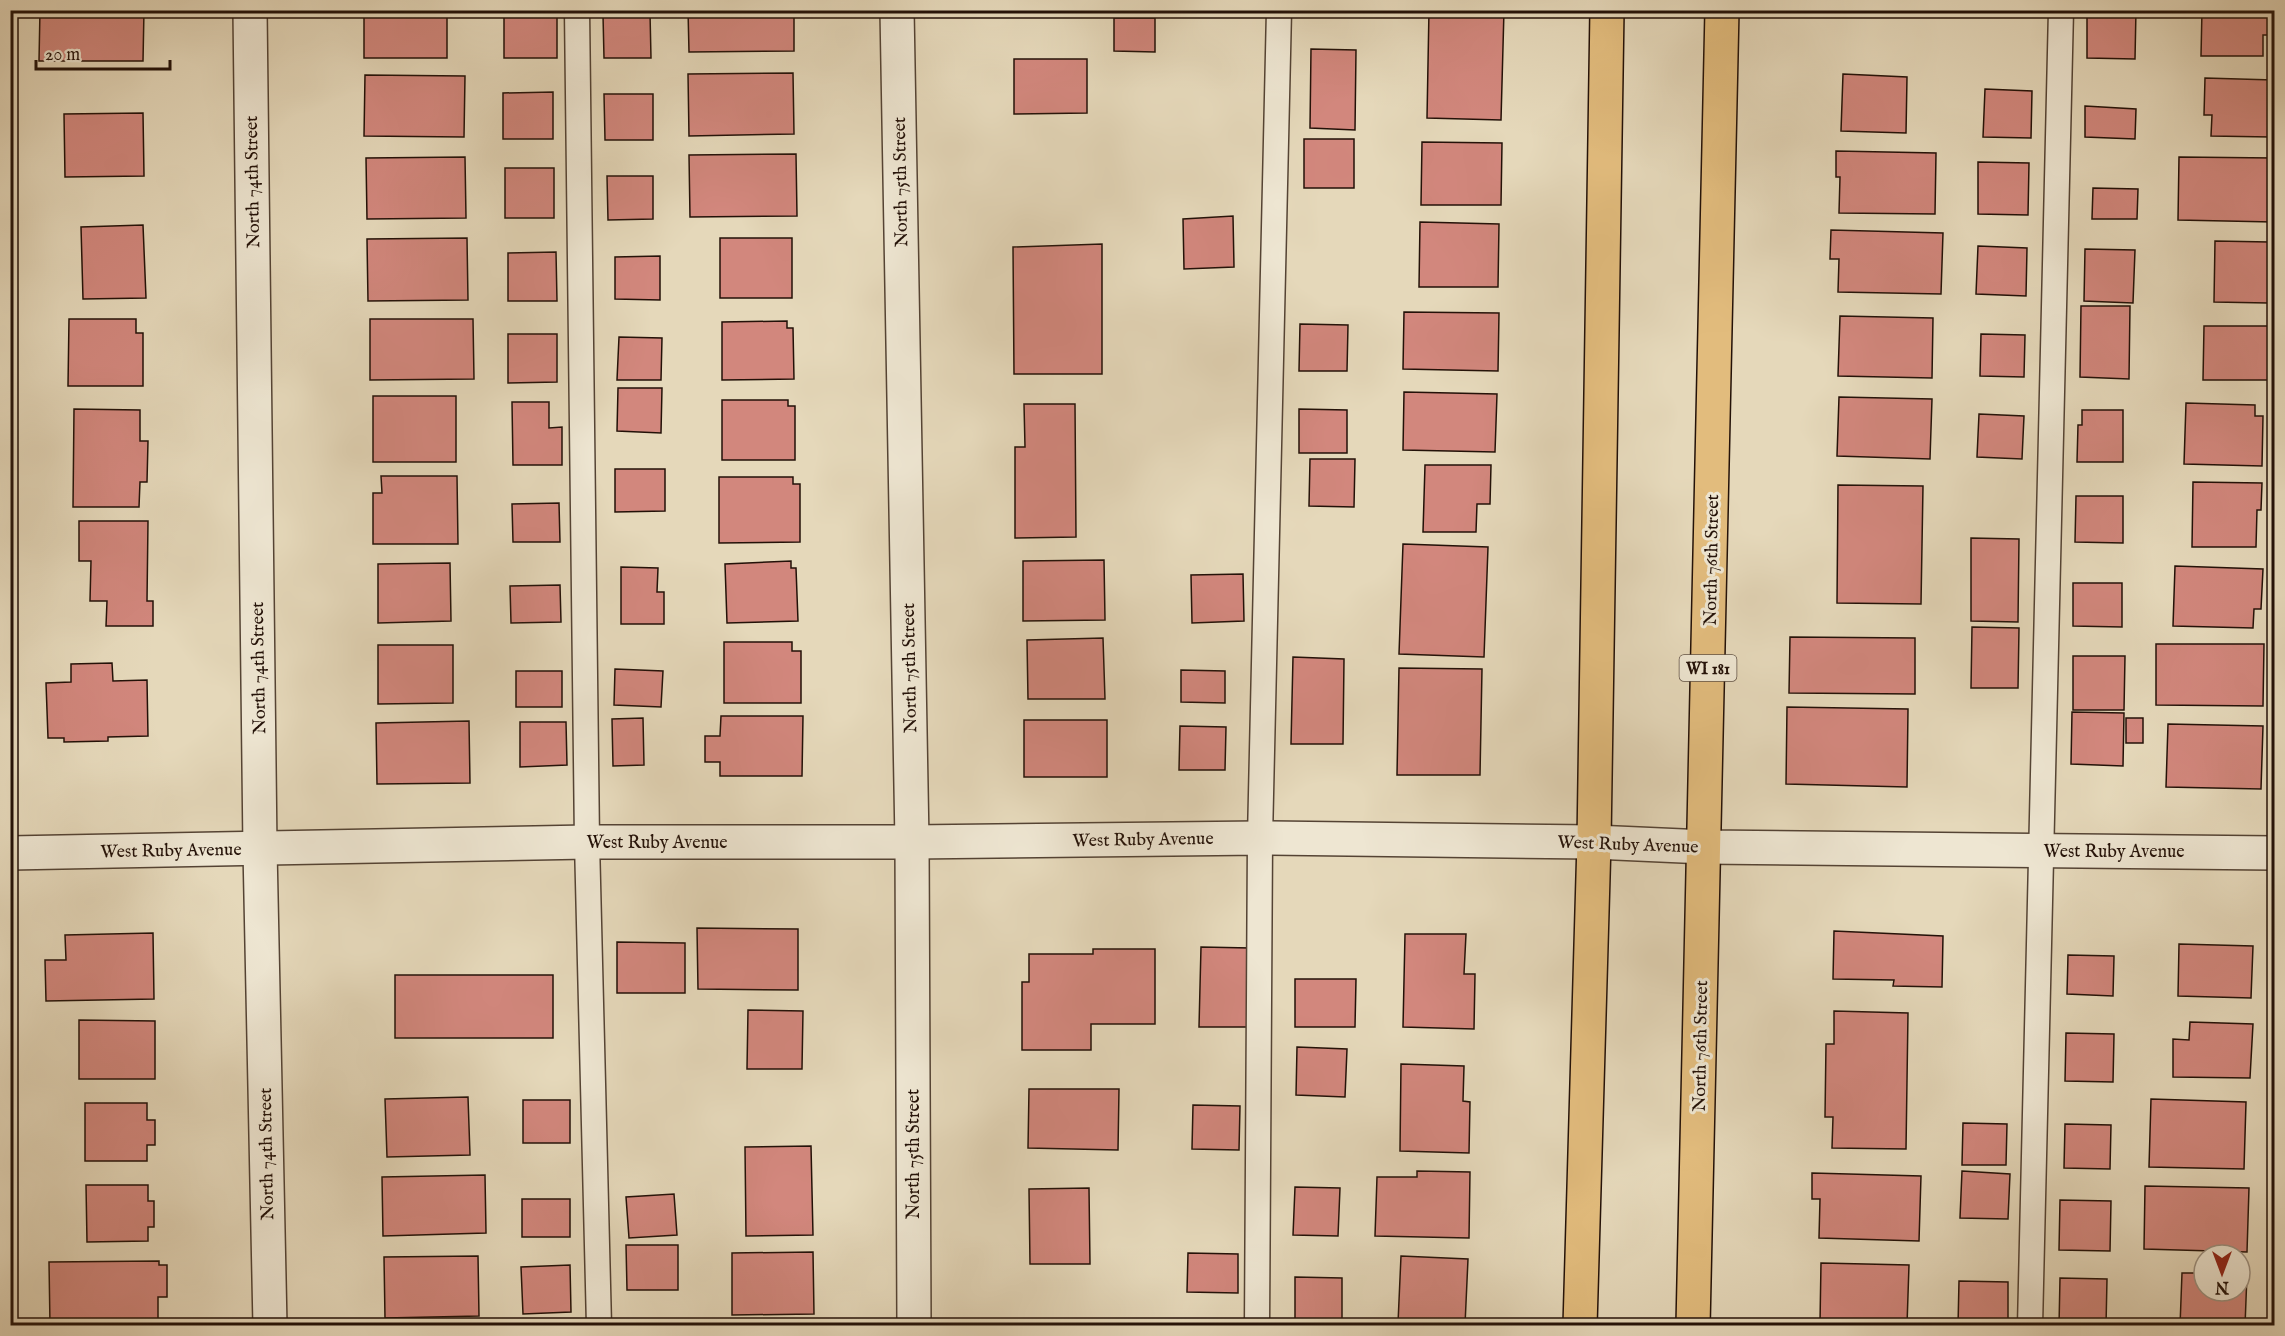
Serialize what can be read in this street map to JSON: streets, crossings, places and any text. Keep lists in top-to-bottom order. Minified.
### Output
{"streets":{"main road":["North 76th Street","WI 181"],"street":["North 74th Street","North 75th Street","West Ruby Avenue"]},"crossings":[["North 74th Street","West Ruby Avenue"],["North 75th Street","West Ruby Avenue"],["North 76th Street","West Ruby Avenue"]],"scale_bar":"20 m","north":"bottom"}
